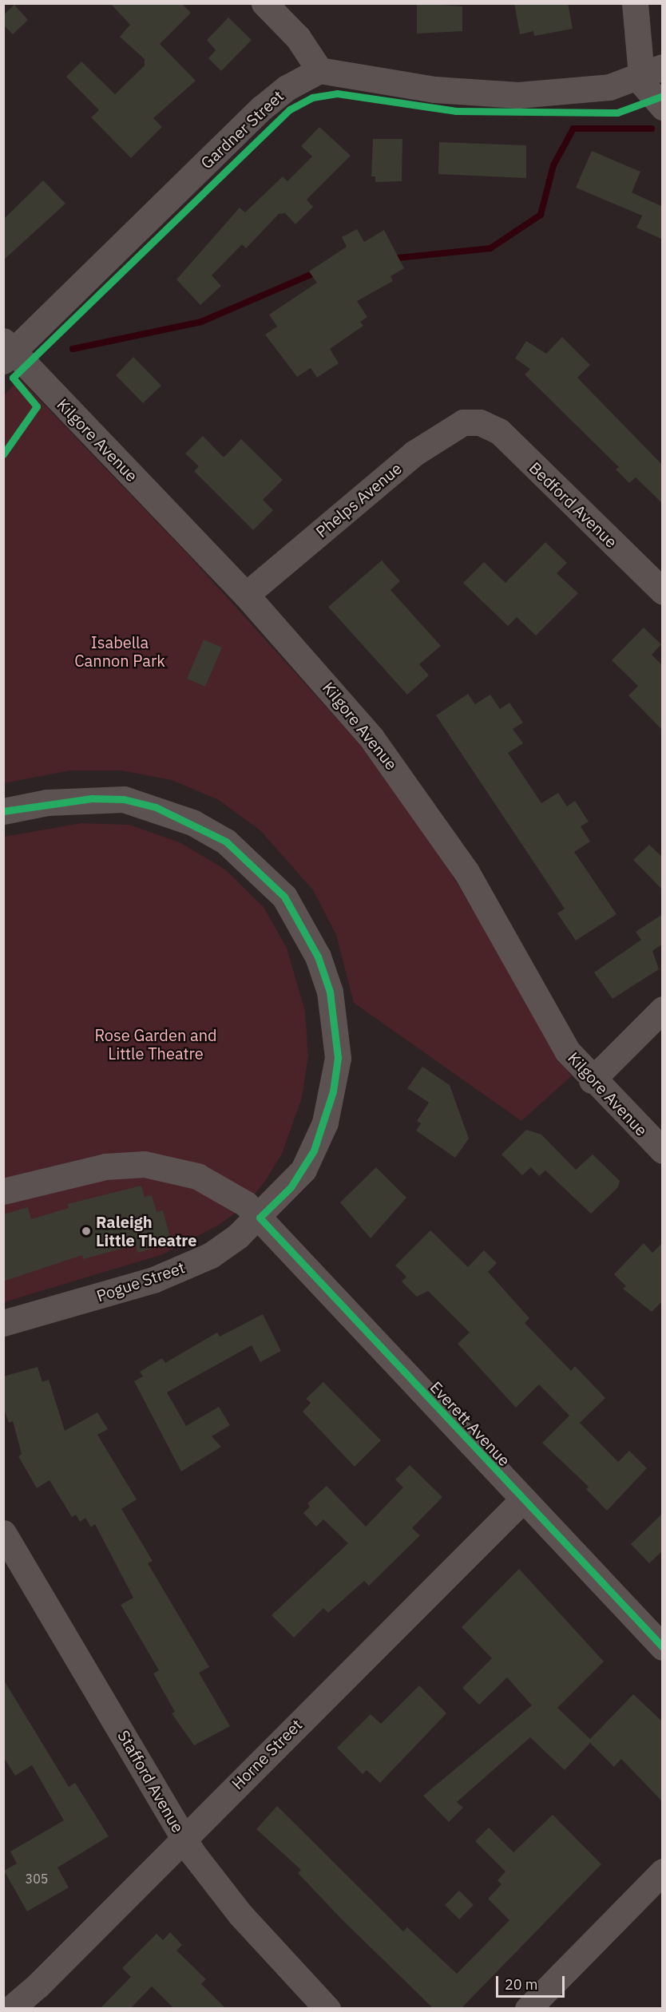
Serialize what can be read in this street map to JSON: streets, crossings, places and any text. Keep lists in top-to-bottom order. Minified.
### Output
{"streets":{"street":["Gardner Street","Kilgore Avenue","Phelps Avenue","Bedford Avenue","Pogue Street","Everett Avenue","Horne Street","Stafford Avenue"]},"crossings":[["Gardner Street","Kilgore Avenue"],["Kilgore Avenue","Phelps Avenue"],["Phelps Avenue","Bedford Avenue"],["Pogue Street","Everett Avenue"],["Everett Avenue","Horne Street"],["Horne Street","Stafford Avenue"]],"parks":["Isabella Cannon Park","Rose Garden and Little Theatre"],"places":["Raleigh Little Theatre"],"house_numbers":["305"],"scale_bar":"20 m"}
